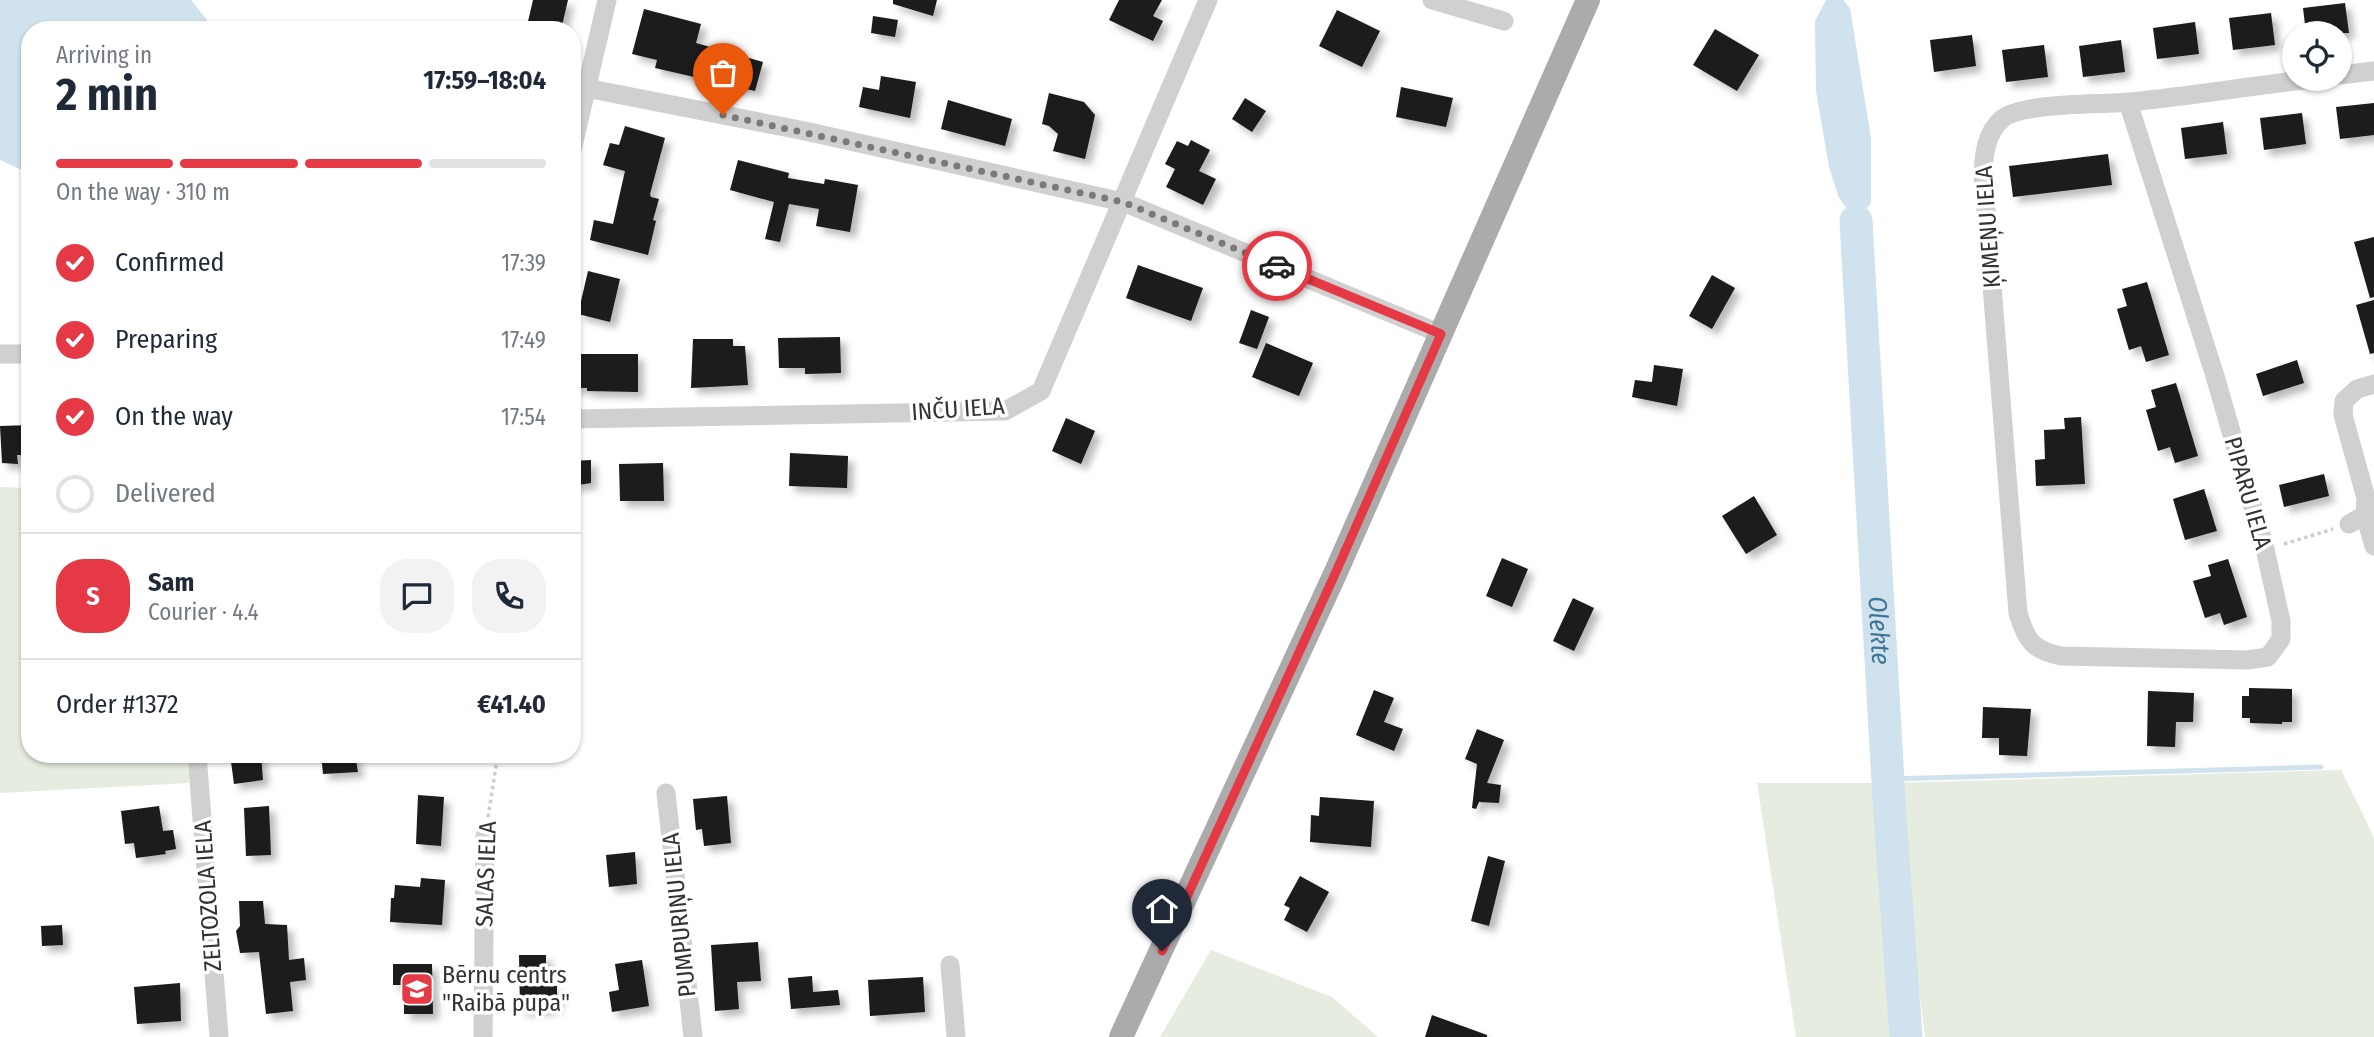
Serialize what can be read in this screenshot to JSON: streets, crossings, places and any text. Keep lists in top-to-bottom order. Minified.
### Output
{"streets":{"street":["ĶIMEŅU IELA","INČU IELA","PIPARU IELA","SALAS IELA","ZELTOZOLA IELA","PUMPURIŅU IELA"]},"crossings":[["ĶIMEŅU IELA","PIPARU IELA"]],"water":["Olekte"],"places":{"school or university":["Bērnu centrs \"Raibā pupa\""]},"page":{"heading":["2 min","Arriving in","17:59–18:04"],"panel":["Sam","Courier · 4.4","Order #1372","€41.40"],"bar":"On the way · 310 m","list":[["Confirmed","17:39"],["Preparing","17:49"],["On the way","17:54"],"Delivered"],"round":"S"}}
